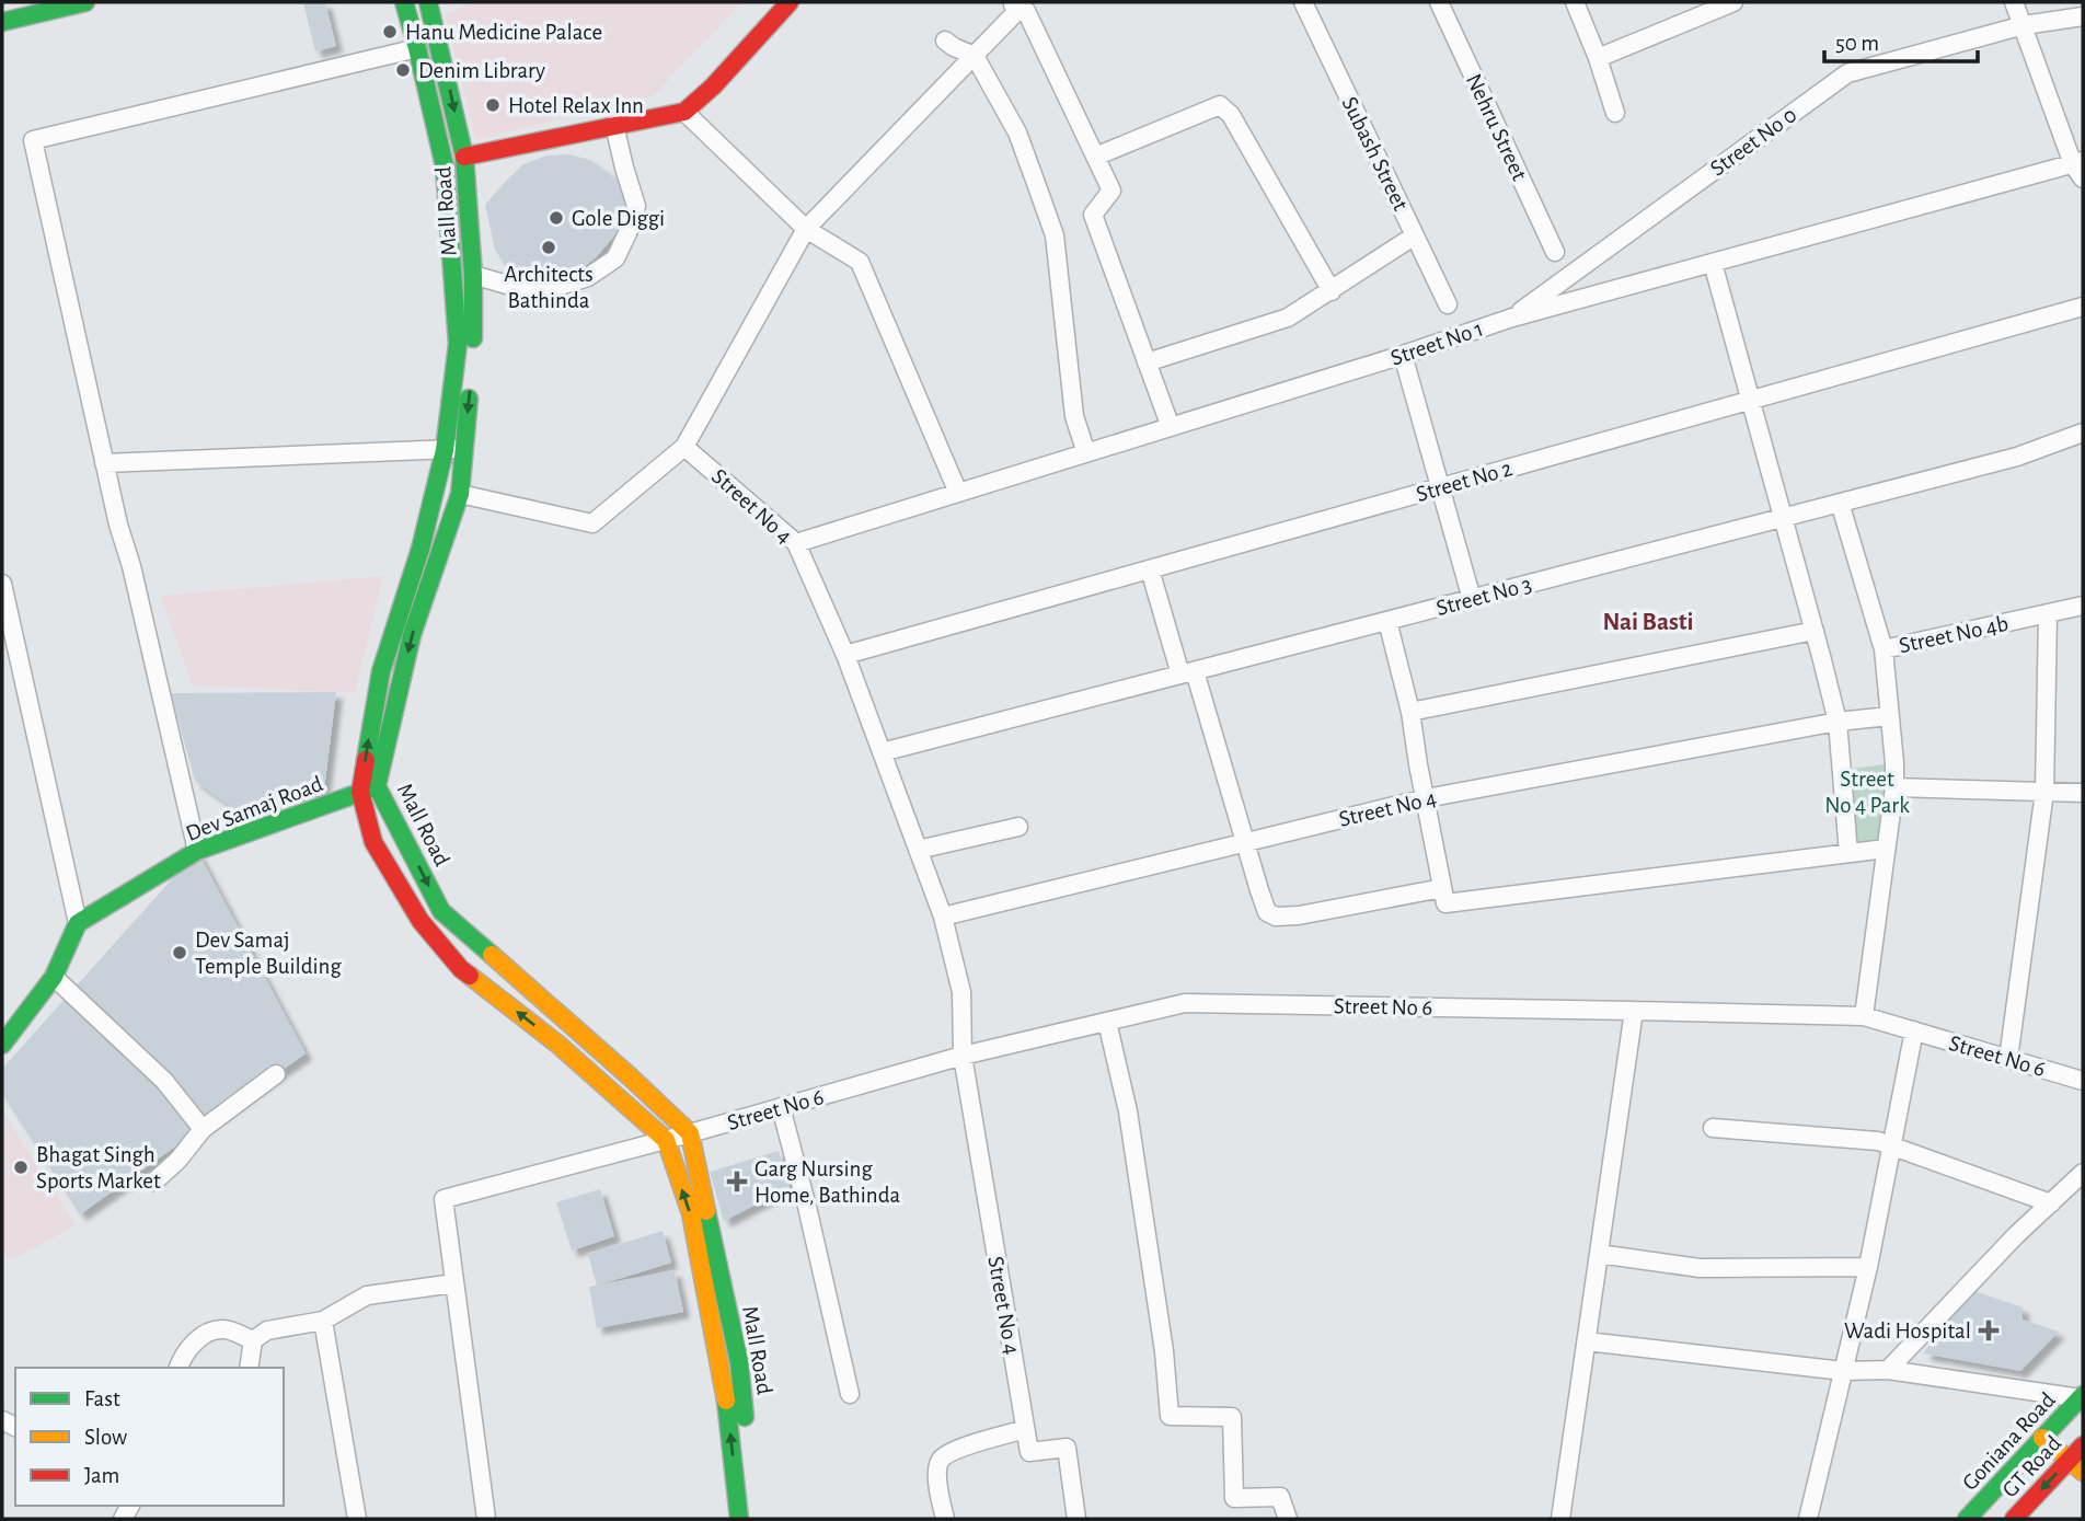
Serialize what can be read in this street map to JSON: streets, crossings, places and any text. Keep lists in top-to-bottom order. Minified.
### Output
{"streets":{"main road":["Mall Road","Dev Samaj Road","Goniana Road","GT Road"],"street":["Nehru Street","Street No 0","Subash Street","Street No 1","Street No 2","Street No 4","Street No 3","Street No 4b","Street No 6"]},"crossings":[["Street No 0","Street No 1"],["Mall Road","Dev Samaj Road"],["Mall Road","Street No 6"],["Street No 1","Street No 4"],["Street No 2","Street No 4"],["Street No 4","Street No 3"],["Street No 4","Street No 6"],["Street No 3","Street No 4b"]],"one_way":["GT Road"],"districts":["Nai Basti"],"parks":["Street No 4 Park"],"places":{"other":["Hanu Medicine Palace","Denim Library","Hotel Relax Inn","Gole Diggi","Architects Bathinda","Dev Samaj Temple Building","Bhagat Singh Sports Market"],"health":["Garg Nursing Home, Bathinda","Wadi Hospital"]},"legend":["Fast","Slow","Jam"],"scale_bar":"50 m"}
